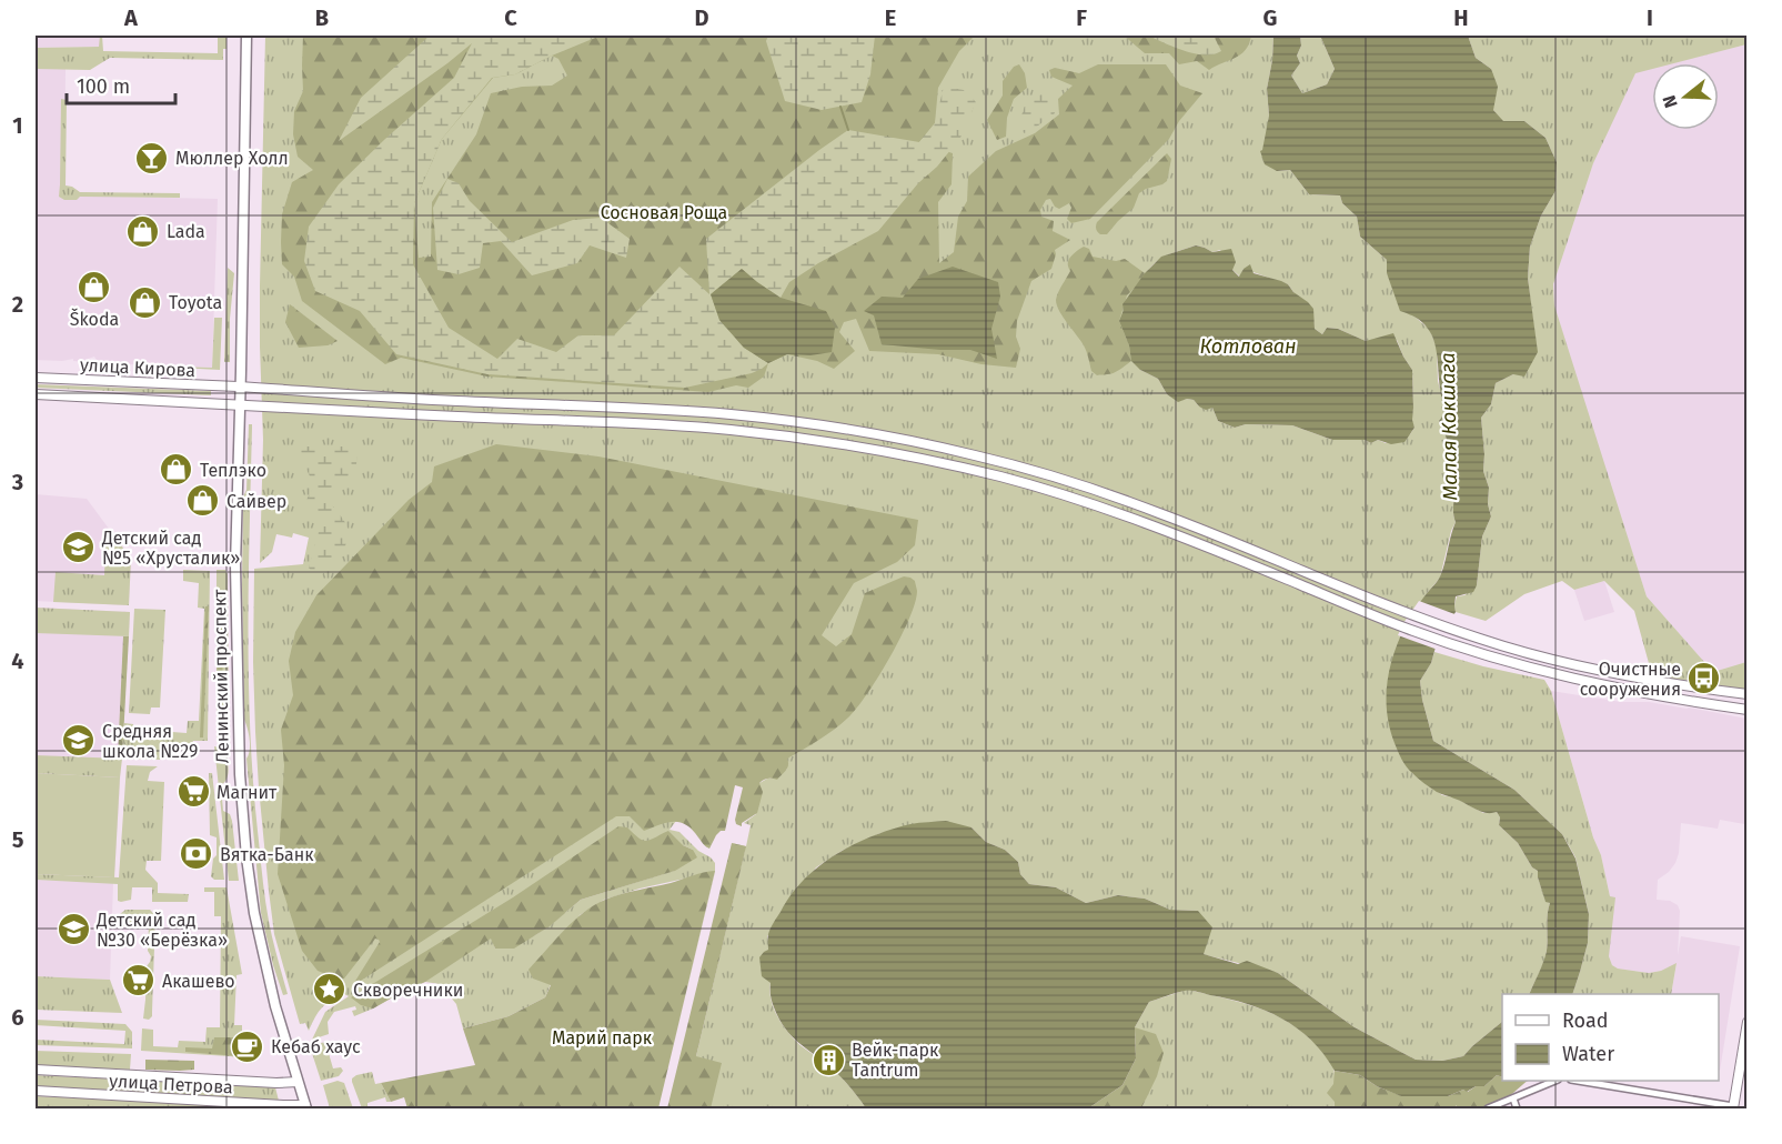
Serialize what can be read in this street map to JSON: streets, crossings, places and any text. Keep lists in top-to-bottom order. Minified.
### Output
{"streets":{"main road":["улица Кирова","Ленинский проспект","улица Петрова"]},"crossings":[["улица Кирова","Ленинский проспект"],["Ленинский проспект","улица Петрова"]],"water":["Котлован","Малая Кокшага"],"parks":["Сосновая Роща","Марий парк"],"places":{"bar":["Мюллер Холл"],"shop":["Lada","Škoda","Toyota","Теплэко","Сайвер"],"school or university":["Детский сад №5 «Хрусталик»","Средняя школа №29","Детский сад №30 «Берёзка»"],"bus stop":["Очистные сооружения"],"supermarket":["Магнит","Акашево"],"bank":["Вятка-Банк"],"place":["Скворечники"],"cafe":["Кебаб хаус"],"building":["Вейк-парк Tantrum"]},"legend":["Road","Water"],"scale_bar":"100 m","north":"left","grid":{"columns":["A","B","C","D","E","F","G","H","I"],"rows":["1","2","3","4","5","6"]}}
